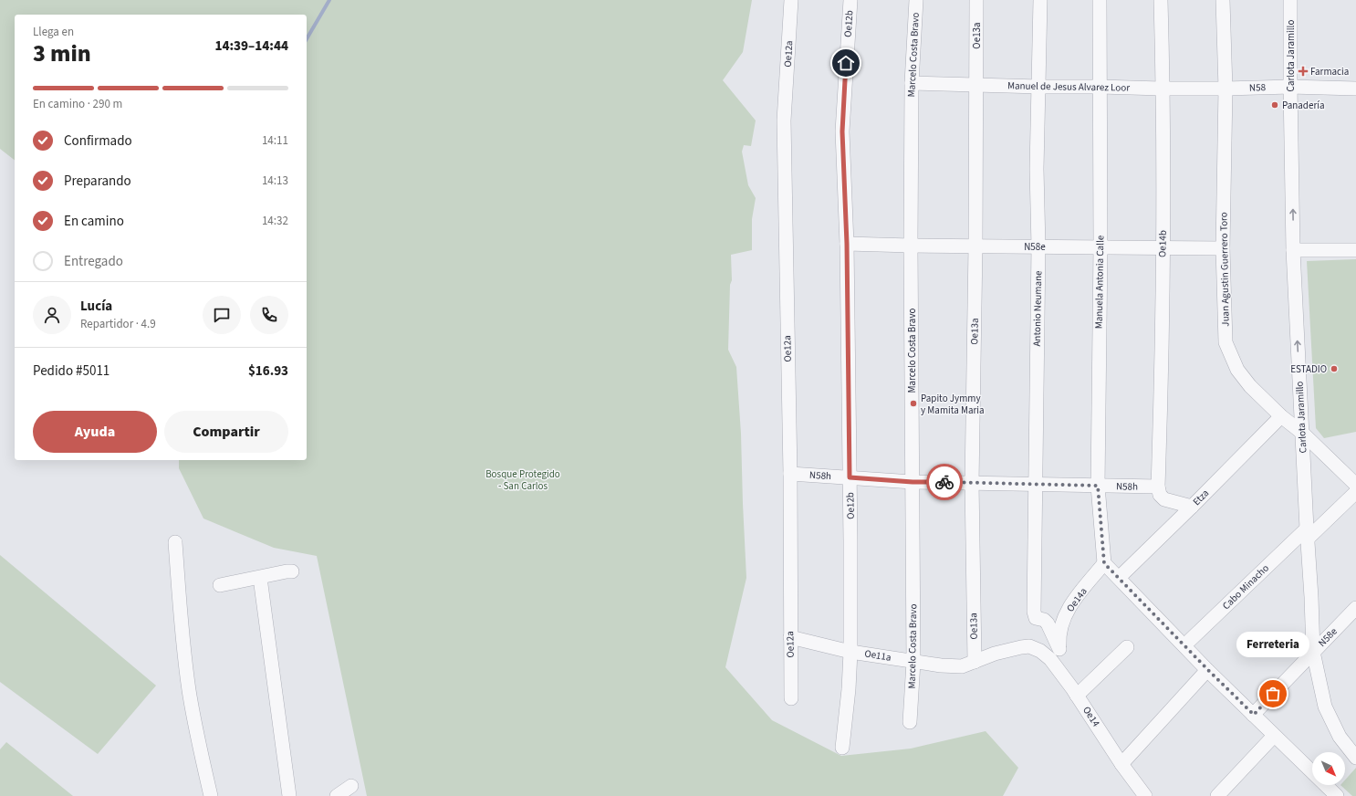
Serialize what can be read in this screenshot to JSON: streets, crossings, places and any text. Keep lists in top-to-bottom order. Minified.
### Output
{"streets":{"street":["Oe12b","Oe13a","Oe12a","Marcelo Costa Bravo","Carlota Jaramillo","Manuel de Jesus Alvarez Loor","N58","Oe14b","N58e","Juan Agustin Guerrero Toro","Manuela Antonia Calle","Antonio Neumane","N58h","Etza","Cabo Minacho","Oe14a","Oe11a","Oe14"]},"crossings":[["Oe12b","N58e"],["Oe12b","N58h"],["Oe12b","Oe11a"],["Oe13a","Manuel de Jesus Alvarez Loor"],["Oe13a","N58e"],["Oe13a","N58h"],["Oe13a","Oe11a"],["Oe12a","N58h"],["Oe12a","Oe11a"],["Marcelo Costa Bravo","Manuel de Jesus Alvarez Loor"],["Marcelo Costa Bravo","N58e"],["Marcelo Costa Bravo","N58h"],["Marcelo Costa Bravo","Oe11a"],["Carlota Jaramillo","N58"],["Carlota Jaramillo","N58e"],["Carlota Jaramillo","Juan Agustin Guerrero Toro"],["Carlota Jaramillo","Cabo Minacho"],["Manuel de Jesus Alvarez Loor","N58"],["Manuel de Jesus Alvarez Loor","Oe14b"],["Manuel de Jesus Alvarez Loor","Juan Agustin Guerrero Toro"],["Manuel de Jesus Alvarez Loor","Manuela Antonia Calle"],["Manuel de Jesus Alvarez Loor","Antonio Neumane"],["N58","Juan Agustin Guerrero Toro"],["Oe14b","N58e"],["Oe14b","N58h"],["N58e","Juan Agustin Guerrero Toro"],["N58e","Manuela Antonia Calle"],["N58e","Antonio Neumane"],["Juan Agustin Guerrero Toro","Etza"],["Manuela Antonia Calle","N58h"],["Manuela Antonia Calle","Oe14a"],["Antonio Neumane","N58h"],["Antonio Neumane","Oe14a"],["Oe14a","Oe14"],["Oe11a","Oe14"]],"one_way":["Carlota Jaramillo"],"parks":["Bosque Protegido - San Carlos"],"places":{"health":["Farmacia"],"other":["Panadería","ESTADIO","Papito Jymmy y Mamita Maria","Ferreteria"]},"north":"bottom right","page":{"heading":["3 min","Llega en","14:39–14:44"],"panel":["Lucía","Repartidor · 4.9","Pedido #5011","$16.93"],"bar":"En camino · 290 m","list":[["Confirmado","14:11"],["Preparando","14:13"],["En camino","14:32"],"Entregado"],"buttons":["Ayuda","Compartir"],"bubble":"Ferreteria"}}
